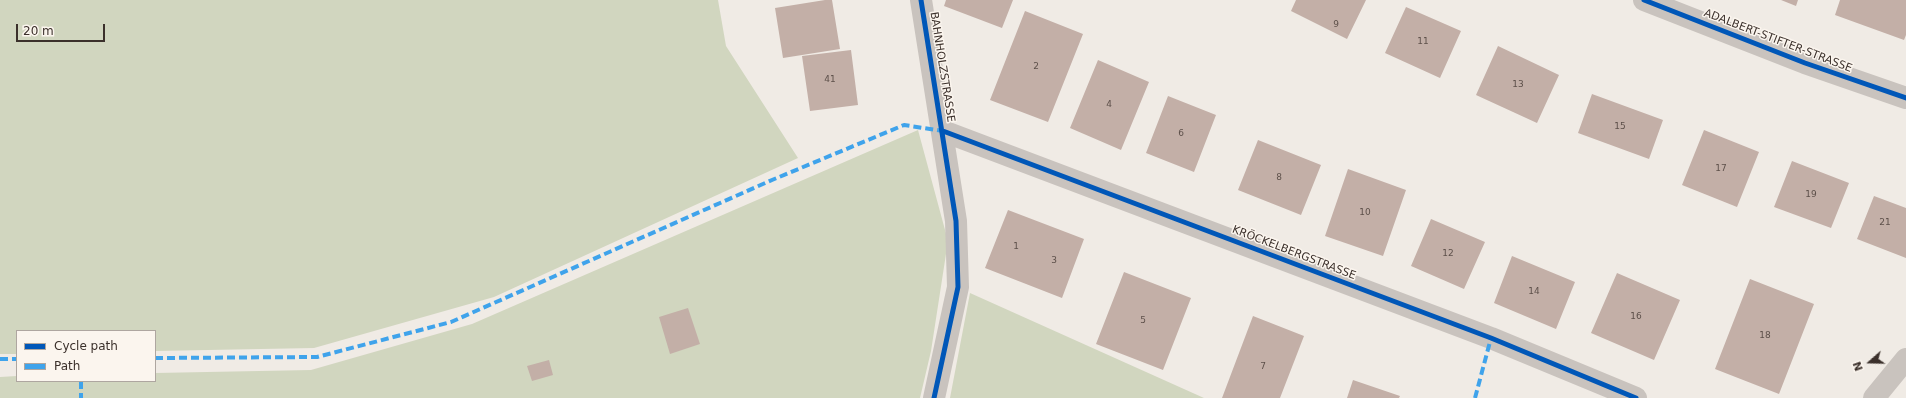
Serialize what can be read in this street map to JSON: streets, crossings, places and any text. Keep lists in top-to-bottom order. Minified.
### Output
{"streets":{"street":["ADALBERT-STIFTER-STRASSE","BAHNHOLZSTRASSE","KRÖCKELBERGSTRASSE"]},"crossings":[["BAHNHOLZSTRASSE","KRÖCKELBERGSTRASSE"]],"house_numbers":["9","11","2","41","13","4","15","6","17","8","19","10","21","1","12","3","14","16","5","18","7"],"legend":["Cycle path","Path"],"scale_bar":"20 m","north":"left"}
